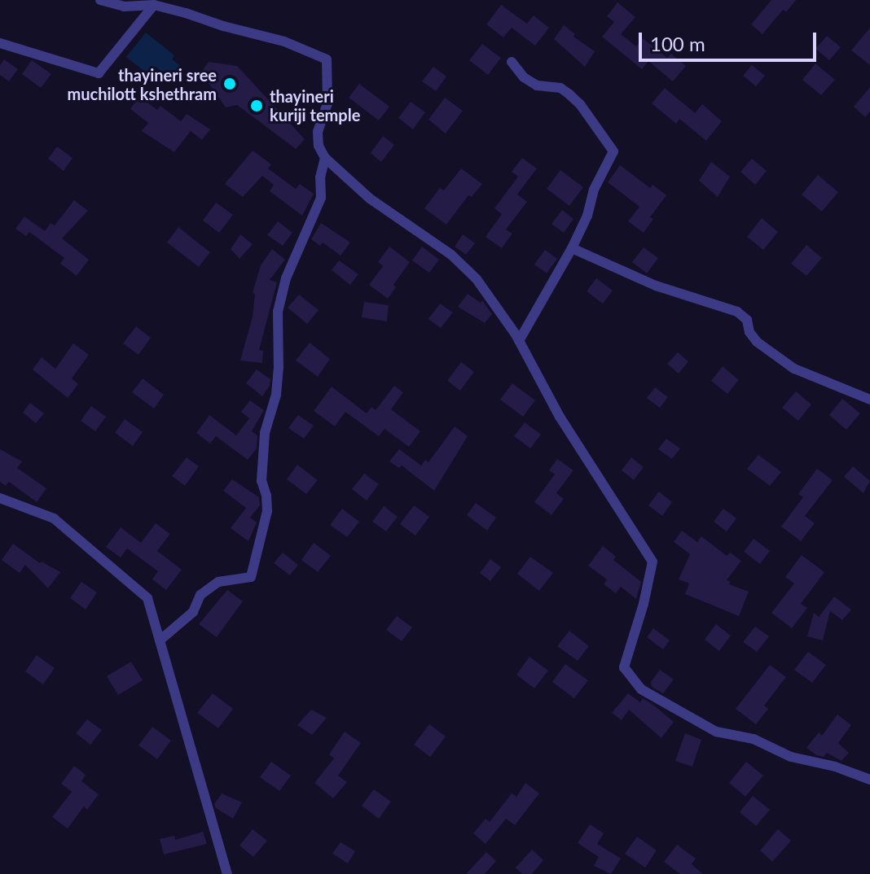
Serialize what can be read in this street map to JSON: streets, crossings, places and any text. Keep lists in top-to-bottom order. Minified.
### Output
{"places":["thayineri sree muchilott kshethram","thayineri kuriji temple"],"scale_bar":"100 m"}
